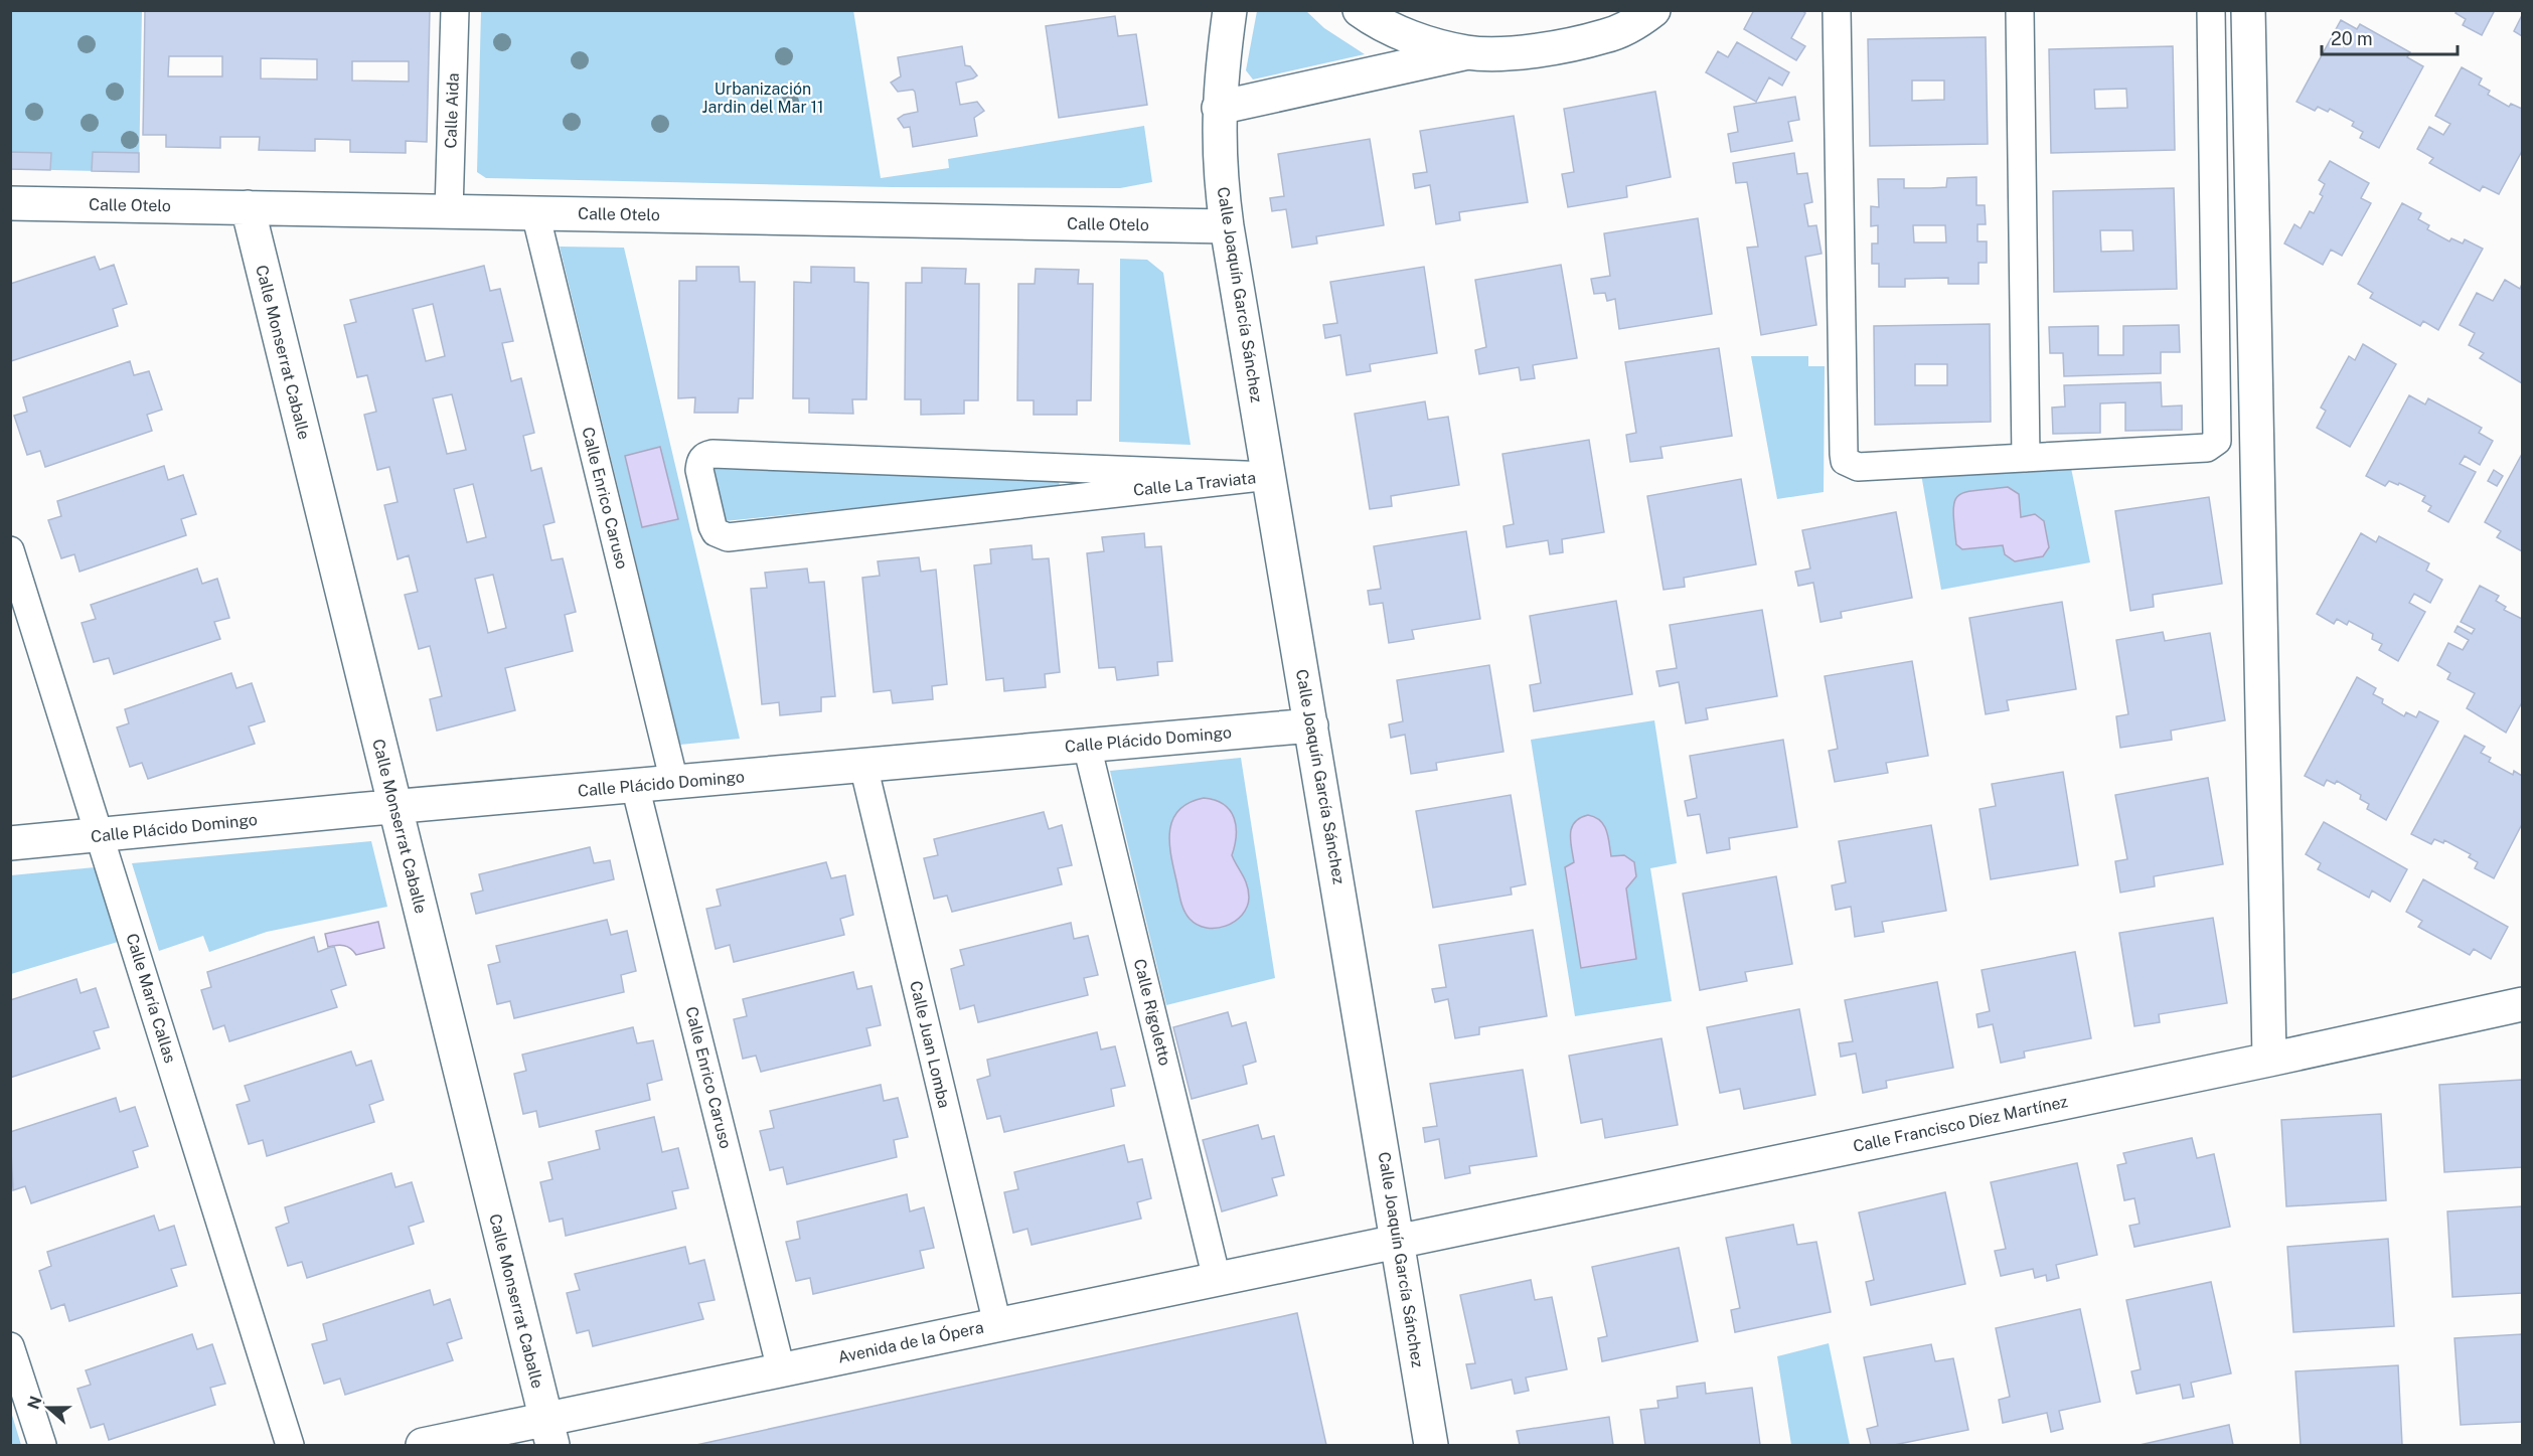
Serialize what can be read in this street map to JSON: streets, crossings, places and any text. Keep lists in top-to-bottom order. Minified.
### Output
{"streets":{"street":["Calle Otelo","Calle Joaquín García Sánchez","Calle Monserrat Caballe","Calle Plácido Domingo","Calle Francisco Díez Martínez","Avenida de la Ópera"],"lane":["Calle Aida","Calle La Traviata","Calle Enrico Caruso","Calle María Callas","Calle Rigoletto","Calle Juan Lomba"]},"crossings":[["Calle Aida","Calle Otelo"],["Calle Otelo","Calle Joaquín García Sánchez"],["Calle Otelo","Calle Monserrat Caballe"],["Calle Otelo","Calle Enrico Caruso"],["Calle Joaquín García Sánchez","Calle La Traviata"],["Calle Joaquín García Sánchez","Calle Plácido Domingo"],["Calle Joaquín García Sánchez","Calle Francisco Díez Martínez"],["Calle Joaquín García Sánchez","Avenida de la Ópera"],["Calle Monserrat Caballe","Calle Plácido Domingo"],["Calle Monserrat Caballe","Avenida de la Ópera"],["Calle Enrico Caruso","Calle Plácido Domingo"],["Calle Enrico Caruso","Avenida de la Ópera"],["Calle Plácido Domingo","Calle María Callas"],["Calle Plácido Domingo","Calle Rigoletto"],["Calle Plácido Domingo","Calle Juan Lomba"],["Calle Rigoletto","Avenida de la Ópera"],["Calle Juan Lomba","Avenida de la Ópera"],["Calle Francisco Díez Martínez","Avenida de la Ópera"]],"parks":["Urbanización Jardin del Mar 11"],"scale_bar":"20 m","north":"left"}
